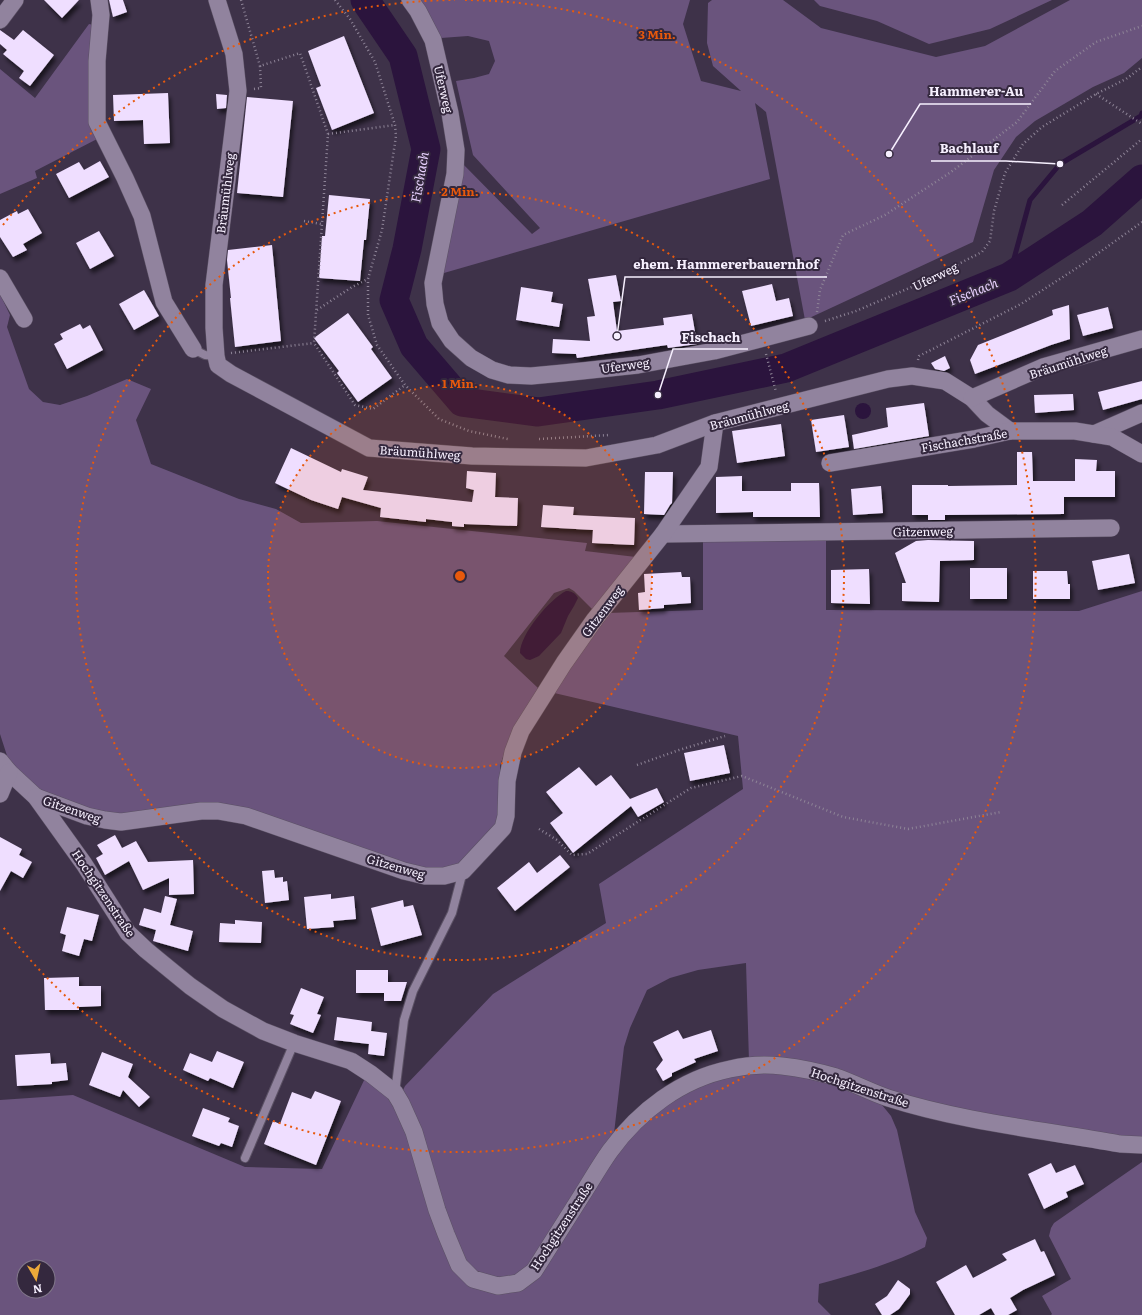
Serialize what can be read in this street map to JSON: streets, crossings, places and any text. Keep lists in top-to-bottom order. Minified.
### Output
{"streets":{"street":["Uferweg","Bräumühlweg","Fischachstraße","Gitzenweg","Hochgitzenstraße"]},"crossings":[["Bräumühlweg","Fischachstraße"],["Bräumühlweg","Gitzenweg"],["Gitzenweg","Hochgitzenstraße"]],"water":["Fischach"],"places":["Hammerer-Au","Bachlauf","ehem. Hammererbauernhof","Fischach"],"north":"bottom","rings":["3 Min.","2 Min.","1 Min."]}
